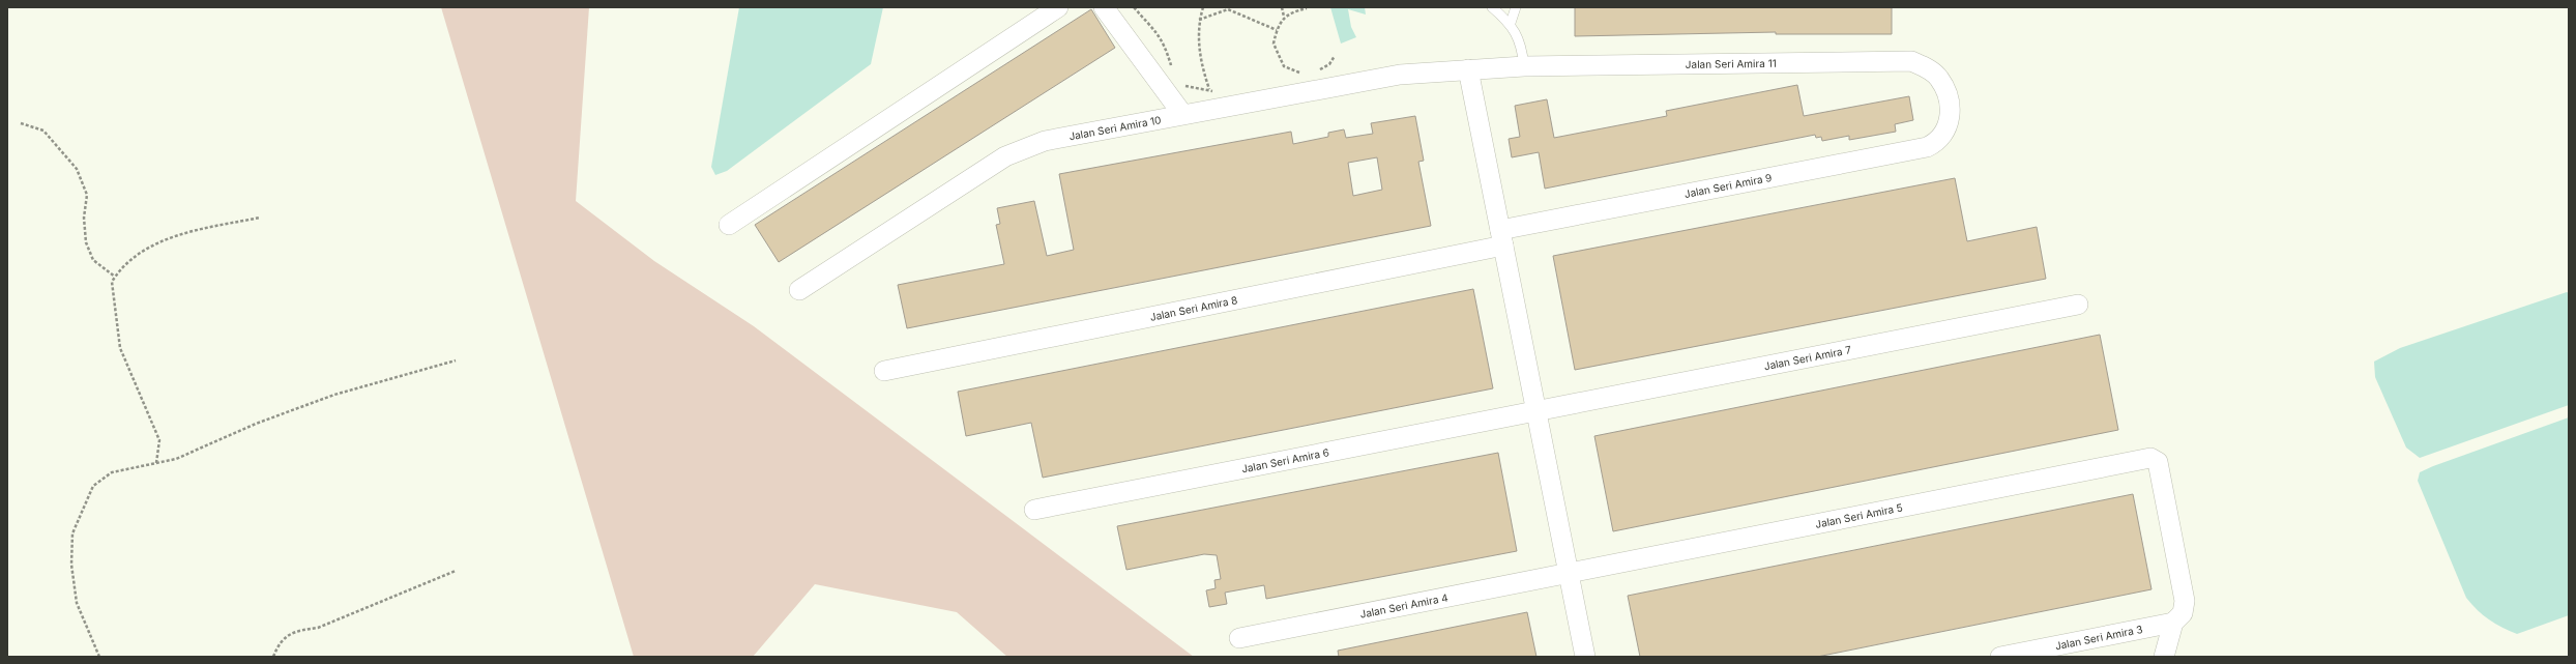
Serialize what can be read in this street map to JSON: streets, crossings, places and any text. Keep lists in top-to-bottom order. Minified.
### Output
{"streets":{"street":["Jalan Seri Amira 11","Jalan Seri Amira 10","Jalan Seri Amira 9","Jalan Seri Amira 8","Jalan Seri Amira 7","Jalan Seri Amira 6","Jalan Seri Amira 5","Jalan Seri Amira 4","Jalan Seri Amira 3"]},"crossings":[["Jalan Seri Amira 11","Jalan Seri Amira 10"],["Jalan Seri Amira 11","Jalan Seri Amira 9"],["Jalan Seri Amira 9","Jalan Seri Amira 8"],["Jalan Seri Amira 7","Jalan Seri Amira 6"],["Jalan Seri Amira 5","Jalan Seri Amira 4"],["Jalan Seri Amira 5","Jalan Seri Amira 3"]]}
